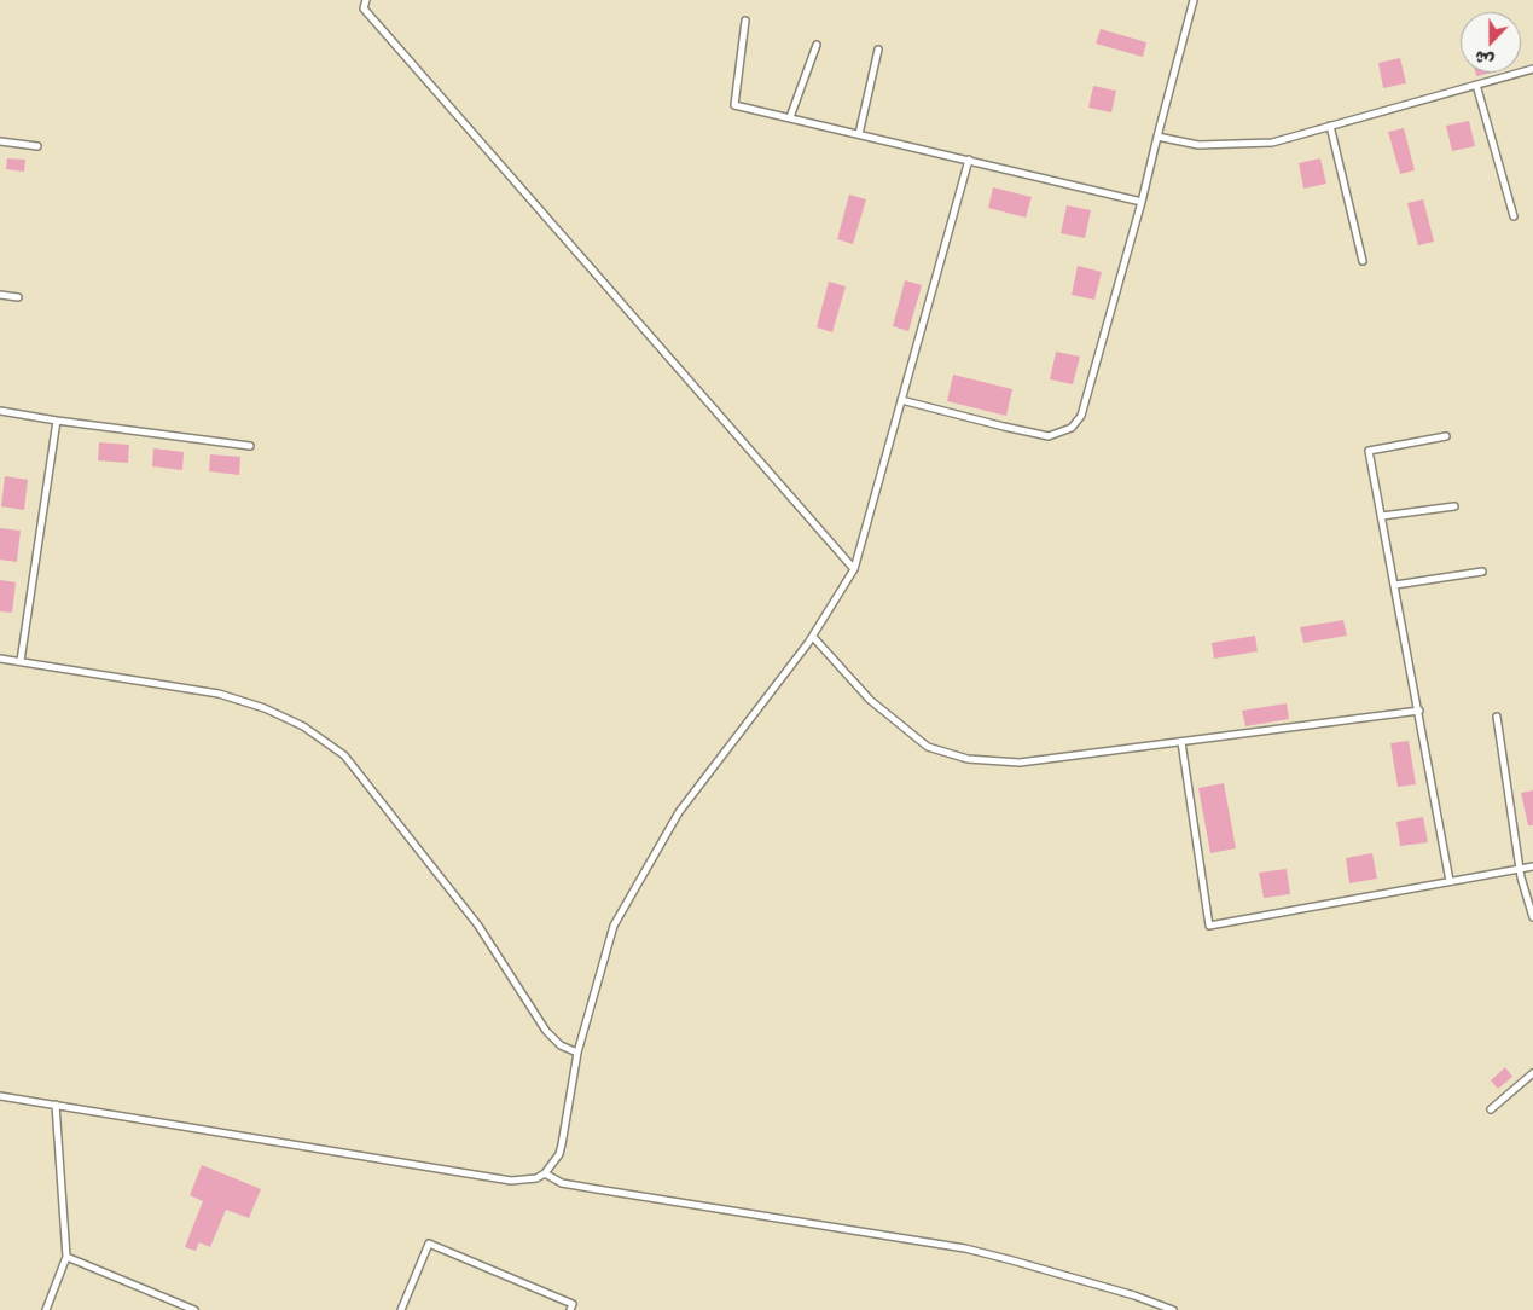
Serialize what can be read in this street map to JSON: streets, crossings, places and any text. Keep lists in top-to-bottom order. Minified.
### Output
{"north":"bottom"}
